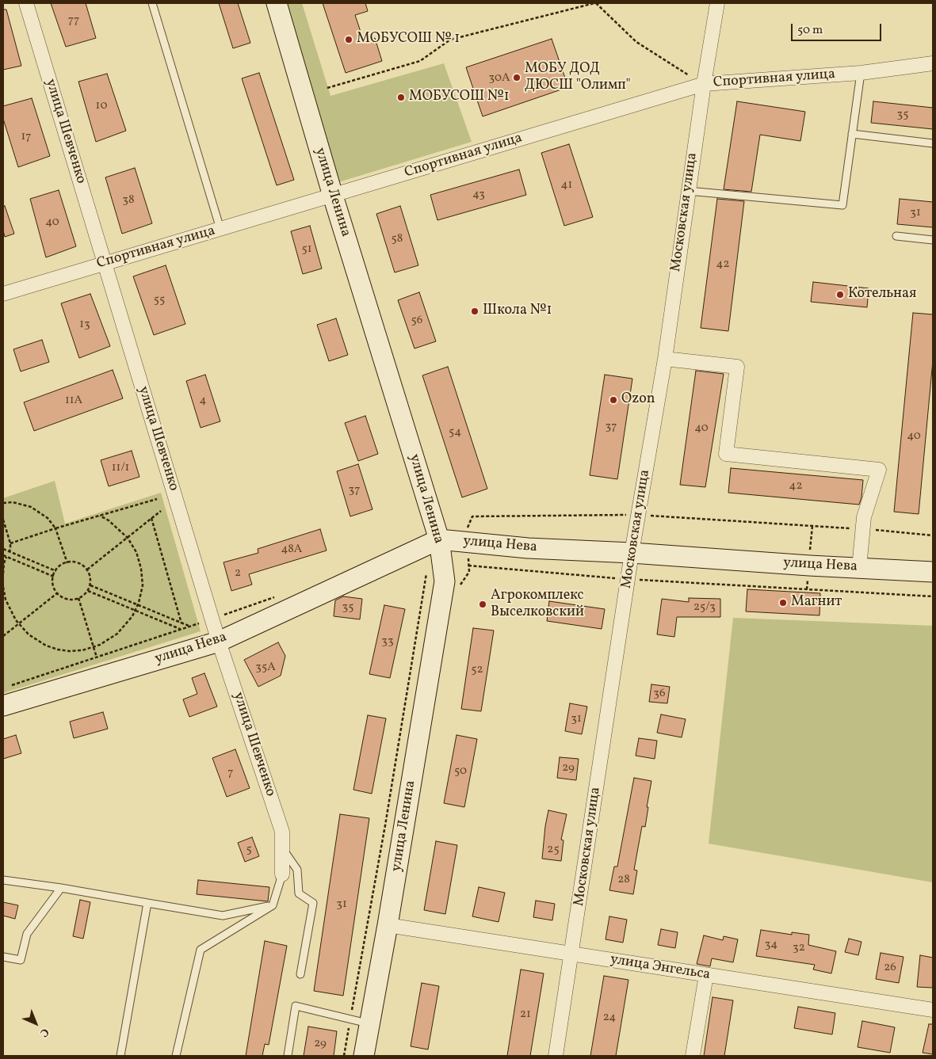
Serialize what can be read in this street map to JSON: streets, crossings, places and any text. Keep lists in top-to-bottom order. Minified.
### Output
{"streets":{"main road":["улица Ленина","улица Нева"],"street":["Спортивная улица","улица Шевченко","Московская улица","улица Энгельса"]},"crossings":[["Спортивная улица","улица Шевченко"],["Спортивная улица","улица Ленина"],["Спортивная улица","Московская улица"],["улица Шевченко","улица Нева"],["улица Ленина","улица Нева"],["улица Ленина","улица Энгельса"],["Московская улица","улица Нева"],["Московская улица","улица Энгельса"]],"places":["МОБУСОШ № 1","МОБУ ДОД ДЮСШ \"Олимп\"","МОБУСОШ №1","Котельная","Школа №1","Ozon","Магнит","Агрокомплекс Выселковский"],"house_numbers":["77","30А","10","35","17","41","43","38","31","40","58","51","42","55","56","13","11А","4","37","40","54","40","11/1","42","37","48А","2","35","25/3","33","35А","52","36","31","29","50","7","5","25","28","31","34","32","26","21","24","29"],"scale_bar":"50 m","north":"bottom right"}
